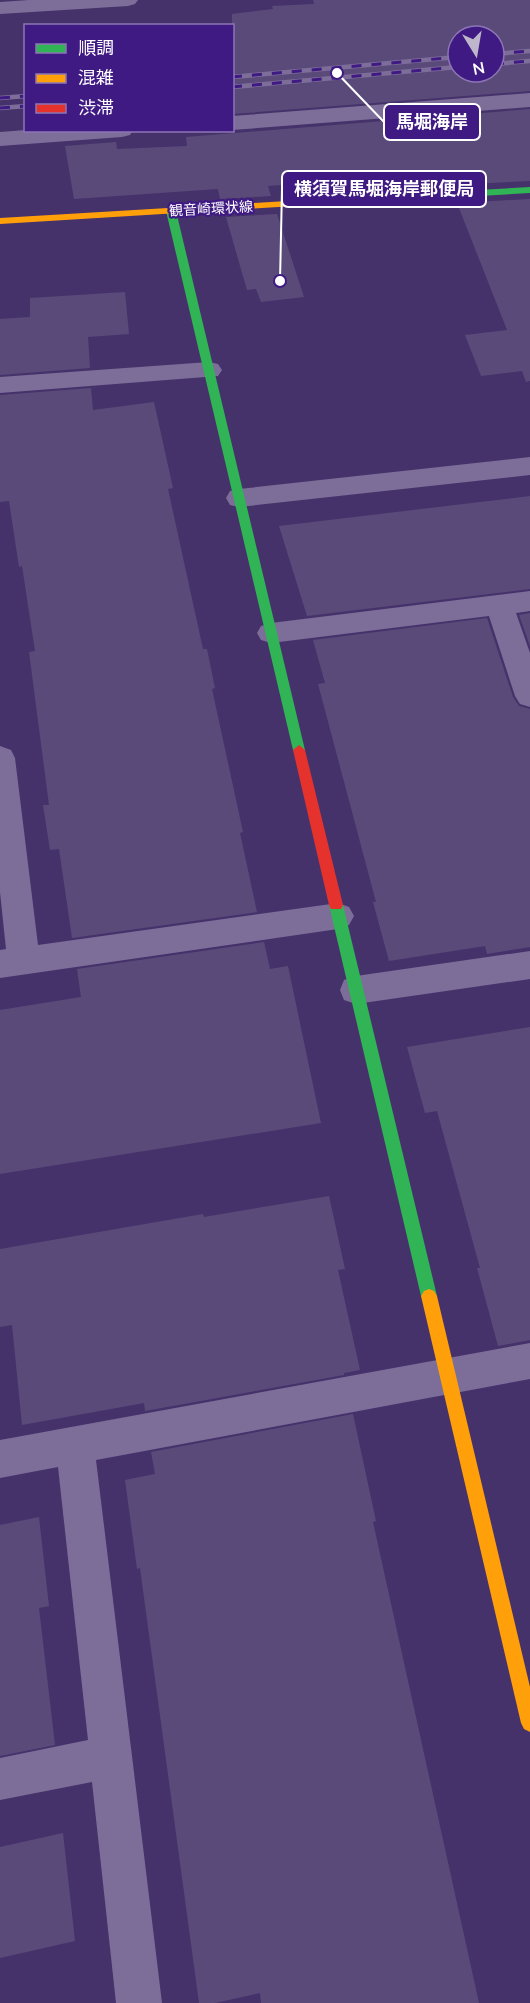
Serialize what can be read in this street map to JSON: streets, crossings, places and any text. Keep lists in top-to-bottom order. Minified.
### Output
{"streets":{"street":["観音崎環状線"]},"places":["馬堀海岸","横須賀馬堀海岸郵便局"],"legend":["順調","混雑","渋滞"],"north":"bottom"}
